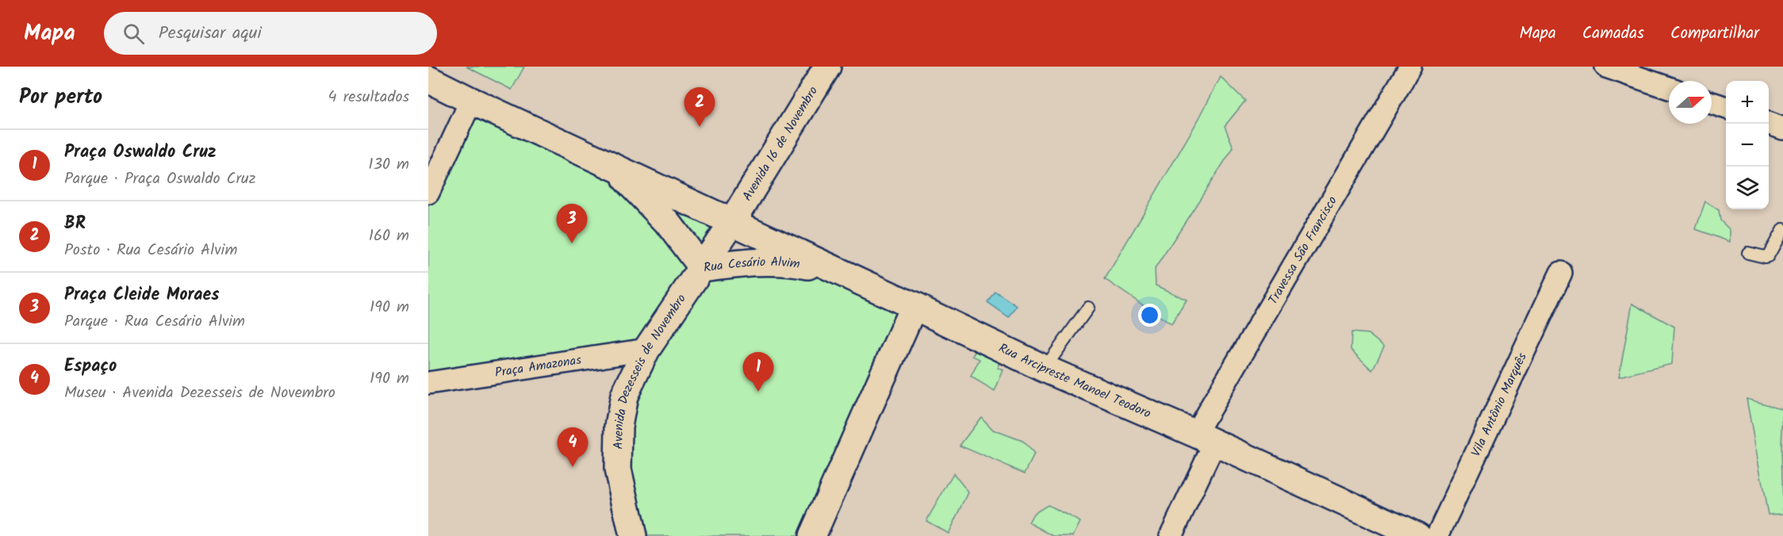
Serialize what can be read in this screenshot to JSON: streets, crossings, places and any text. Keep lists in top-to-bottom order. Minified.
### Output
{"streets":{"main road":["Avenida 16 de Novembro","Rua Cesário Alvim","Avenida Dezesseis de Novembro","Rua Arcipreste Manoel Teodoro"],"street":["Travessa São Francisco","Praça Amazonas","Vila Antônio Marquês"]},"crossings":[["Avenida 16 de Novembro","Rua Cesário Alvim"],["Avenida 16 de Novembro","Avenida Dezesseis de Novembro"],["Avenida 16 de Novembro","Rua Arcipreste Manoel Teodoro"],["Travessa São Francisco","Rua Arcipreste Manoel Teodoro"],["Rua Cesário Alvim","Avenida Dezesseis de Novembro"],["Rua Cesário Alvim","Rua Arcipreste Manoel Teodoro"],["Praça Amazonas","Avenida Dezesseis de Novembro"],["Avenida Dezesseis de Novembro","Rua Arcipreste Manoel Teodoro"]],"north":"right","page":{"header":"Mapa","search":"Pesquisar aqui","nav":["Mapa","Camadas","Compartilhar"],"heading":["Por perto","4 resultados"],"map_buttons":["+","−"],"pins":["2","3","1","4"],"list":[{"mark":"1","name":"Praça Oswaldo Cruz","note":"Parque · Praça Oswaldo Cruz","value":"130 m"},{"mark":"2","name":"BR","note":"Posto · Rua Cesário Alvim","value":"160 m"},{"mark":"3","name":"Praça Cleide Moraes","note":"Parque · Rua Cesário Alvim","value":"190 m"},{"mark":"4","name":"Espaço","note":"Museu · Avenida Dezesseis de Novembro","value":"190 m"}]}}
